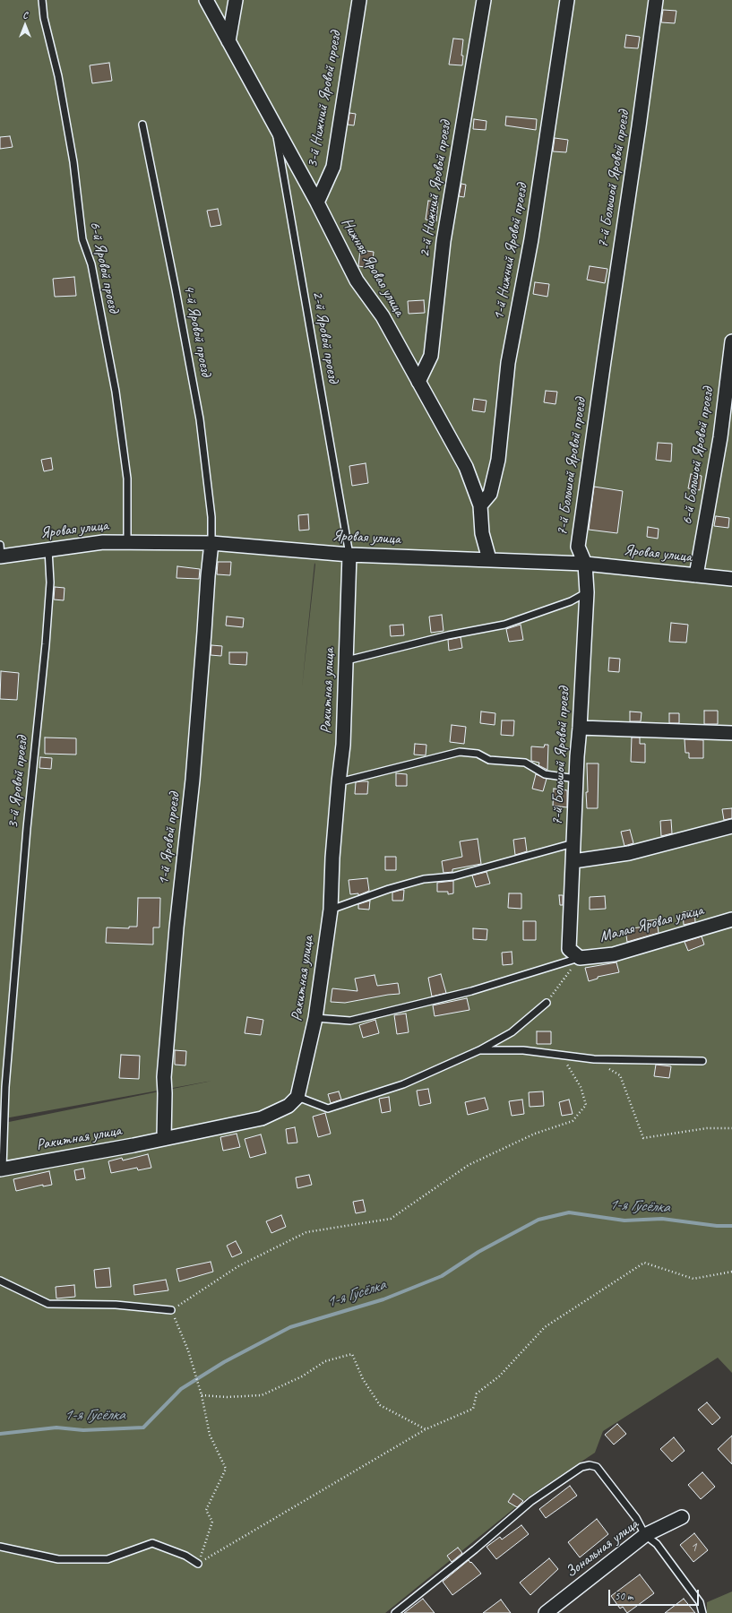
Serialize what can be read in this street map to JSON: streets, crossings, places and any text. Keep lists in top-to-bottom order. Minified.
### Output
{"streets":{"street":["3-й Нижний Яровой проезд","7-й Большой Яровой проезд","2-й Нижний Яровой проезд","1-й Нижний Яровой проезд","Нижняя Яровая улица","6-й Большой Яровой проезд","Яровая улица","Ракитная улица","1-й Яровой проезд","Малая Яровая улица","Зональная улица"],"lane":["6-й Яровой проезд","4-й Яровой проезд","2-й Яровой проезд","3-й Яровой проезд"]},"crossings":[["3-й Нижний Яровой проезд","Нижняя Яровая улица"],["7-й Большой Яровой проезд","Яровая улица"],["7-й Большой Яровой проезд","Малая Яровая улица"],["2-й Нижний Яровой проезд","Нижняя Яровая улица"],["1-й Нижний Яровой проезд","Нижняя Яровая улица"],["6-й Яровой проезд","Яровая улица"],["Нижняя Яровая улица","2-й Яровой проезд"],["Нижняя Яровая улица","Яровая улица"],["4-й Яровой проезд","Яровая улица"],["4-й Яровой проезд","1-й Яровой проезд"],["2-й Яровой проезд","Яровая улица"],["2-й Яровой проезд","Ракитная улица"],["6-й Большой Яровой проезд","Яровая улица"],["Яровая улица","Ракитная улица"],["Яровая улица","3-й Яровой проезд"],["Яровая улица","1-й Яровой проезд"],["Ракитная улица","3-й Яровой проезд"],["Ракитная улица","1-й Яровой проезд"]],"water":["1-я Гусёлка"],"house_numbers":["1"],"scale_bar":"50 m","north":"top"}
